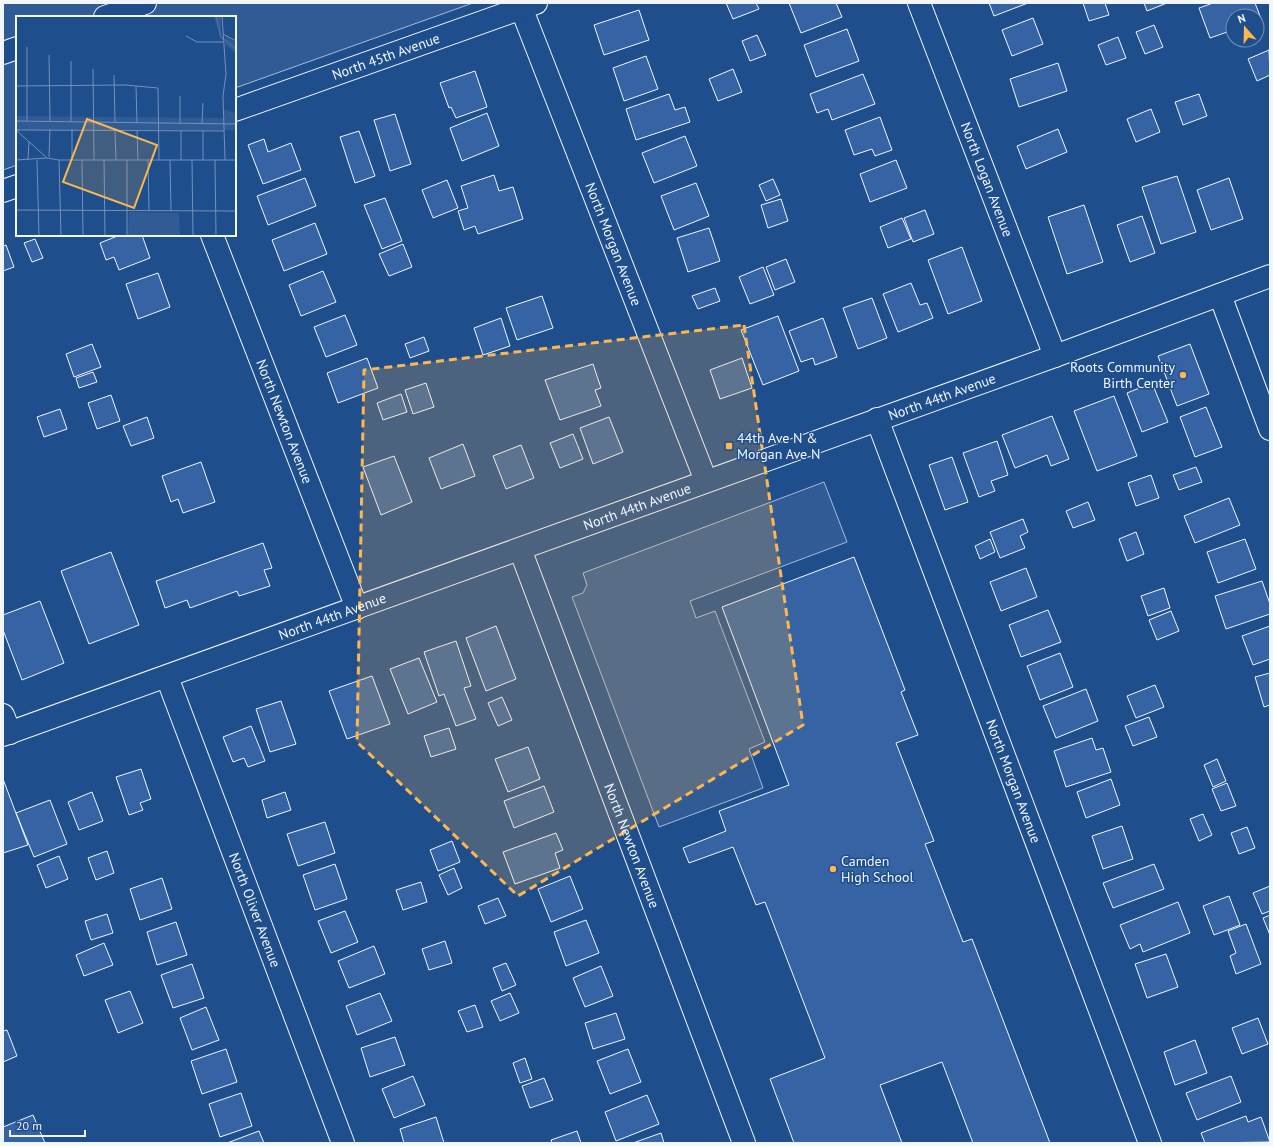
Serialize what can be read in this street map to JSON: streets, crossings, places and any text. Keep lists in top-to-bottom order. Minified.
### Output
{"streets":{"street":["North 45th Avenue","North Logan Avenue","North Morgan Avenue","North 44th Avenue","North Newton Avenue","North Oliver Avenue"]},"crossings":[["North 45th Avenue","North Morgan Avenue"],["North Logan Avenue","North 44th Avenue"],["North Morgan Avenue","North 44th Avenue"],["North 44th Avenue","North Newton Avenue"],["North 44th Avenue","North Oliver Avenue"]],"places":{"other":["Roots Community Birth Center","Camden High School"],"transit":["44th Ave N & Morgan Ave N"]},"scale_bar":"20 m","north":"top"}
